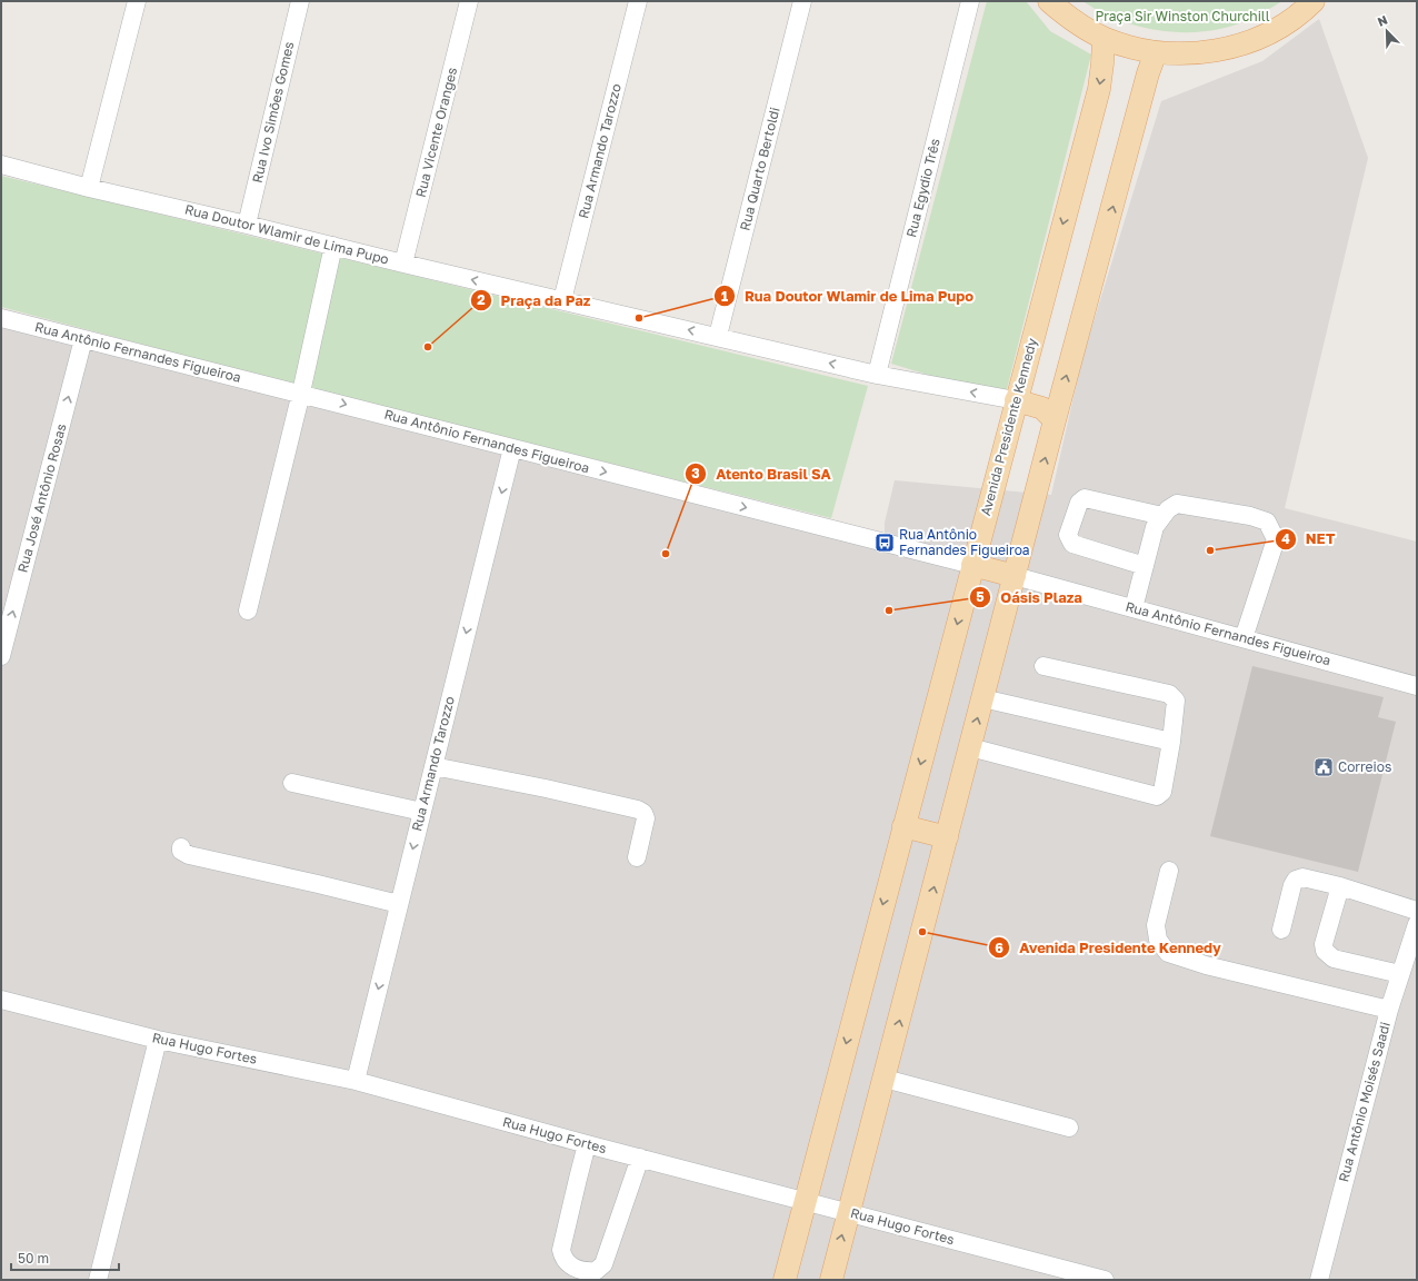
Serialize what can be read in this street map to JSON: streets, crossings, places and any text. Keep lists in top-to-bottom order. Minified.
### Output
{"streets":{"main road":["Avenida Presidente Kennedy"],"street":["Rua Ivo Simões Gomes","Rua Vicente Oranges","Rua Armando Tarozzo","Rua Quarto Bertoldi","Rua Egydio Três","Rua Doutor Wlamir de Lima Pupo","Rua Antônio Fernandes Figueiroa","Rua José Antônio Rosas","Rua Hugo Fortes","Rua Antônio Moisés Saadi"]},"crossings":[["Rua Ivo Simões Gomes","Rua Doutor Wlamir de Lima Pupo"],["Rua Vicente Oranges","Rua Doutor Wlamir de Lima Pupo"],["Rua Armando Tarozzo","Rua Doutor Wlamir de Lima Pupo"],["Rua Armando Tarozzo","Rua Antônio Fernandes Figueiroa"],["Rua Armando Tarozzo","Rua Hugo Fortes"],["Rua Quarto Bertoldi","Rua Doutor Wlamir de Lima Pupo"],["Rua Egydio Três","Rua Doutor Wlamir de Lima Pupo"],["Rua Doutor Wlamir de Lima Pupo","Avenida Presidente Kennedy"],["Rua Antônio Fernandes Figueiroa","Avenida Presidente Kennedy"],["Rua Antônio Fernandes Figueiroa","Rua José Antônio Rosas"],["Avenida Presidente Kennedy","Rua Hugo Fortes"]],"one_way":["Rua Armando Tarozzo","Rua Doutor Wlamir de Lima Pupo","Rua Antônio Fernandes Figueiroa","Rua José Antônio Rosas"],"parks":["Praça Sir Winston Churchill"],"places":{"other":["Rua Doutor Wlamir de Lima Pupo","Praça da Paz","NET","Atento Brasil SA","Oásis Plaza","Avenida Presidente Kennedy"],"bus stop":["Rua Antônio Fernandes Figueiroa"],"public building":["Correios"]},"scale_bar":"50 m","north":"top left"}
